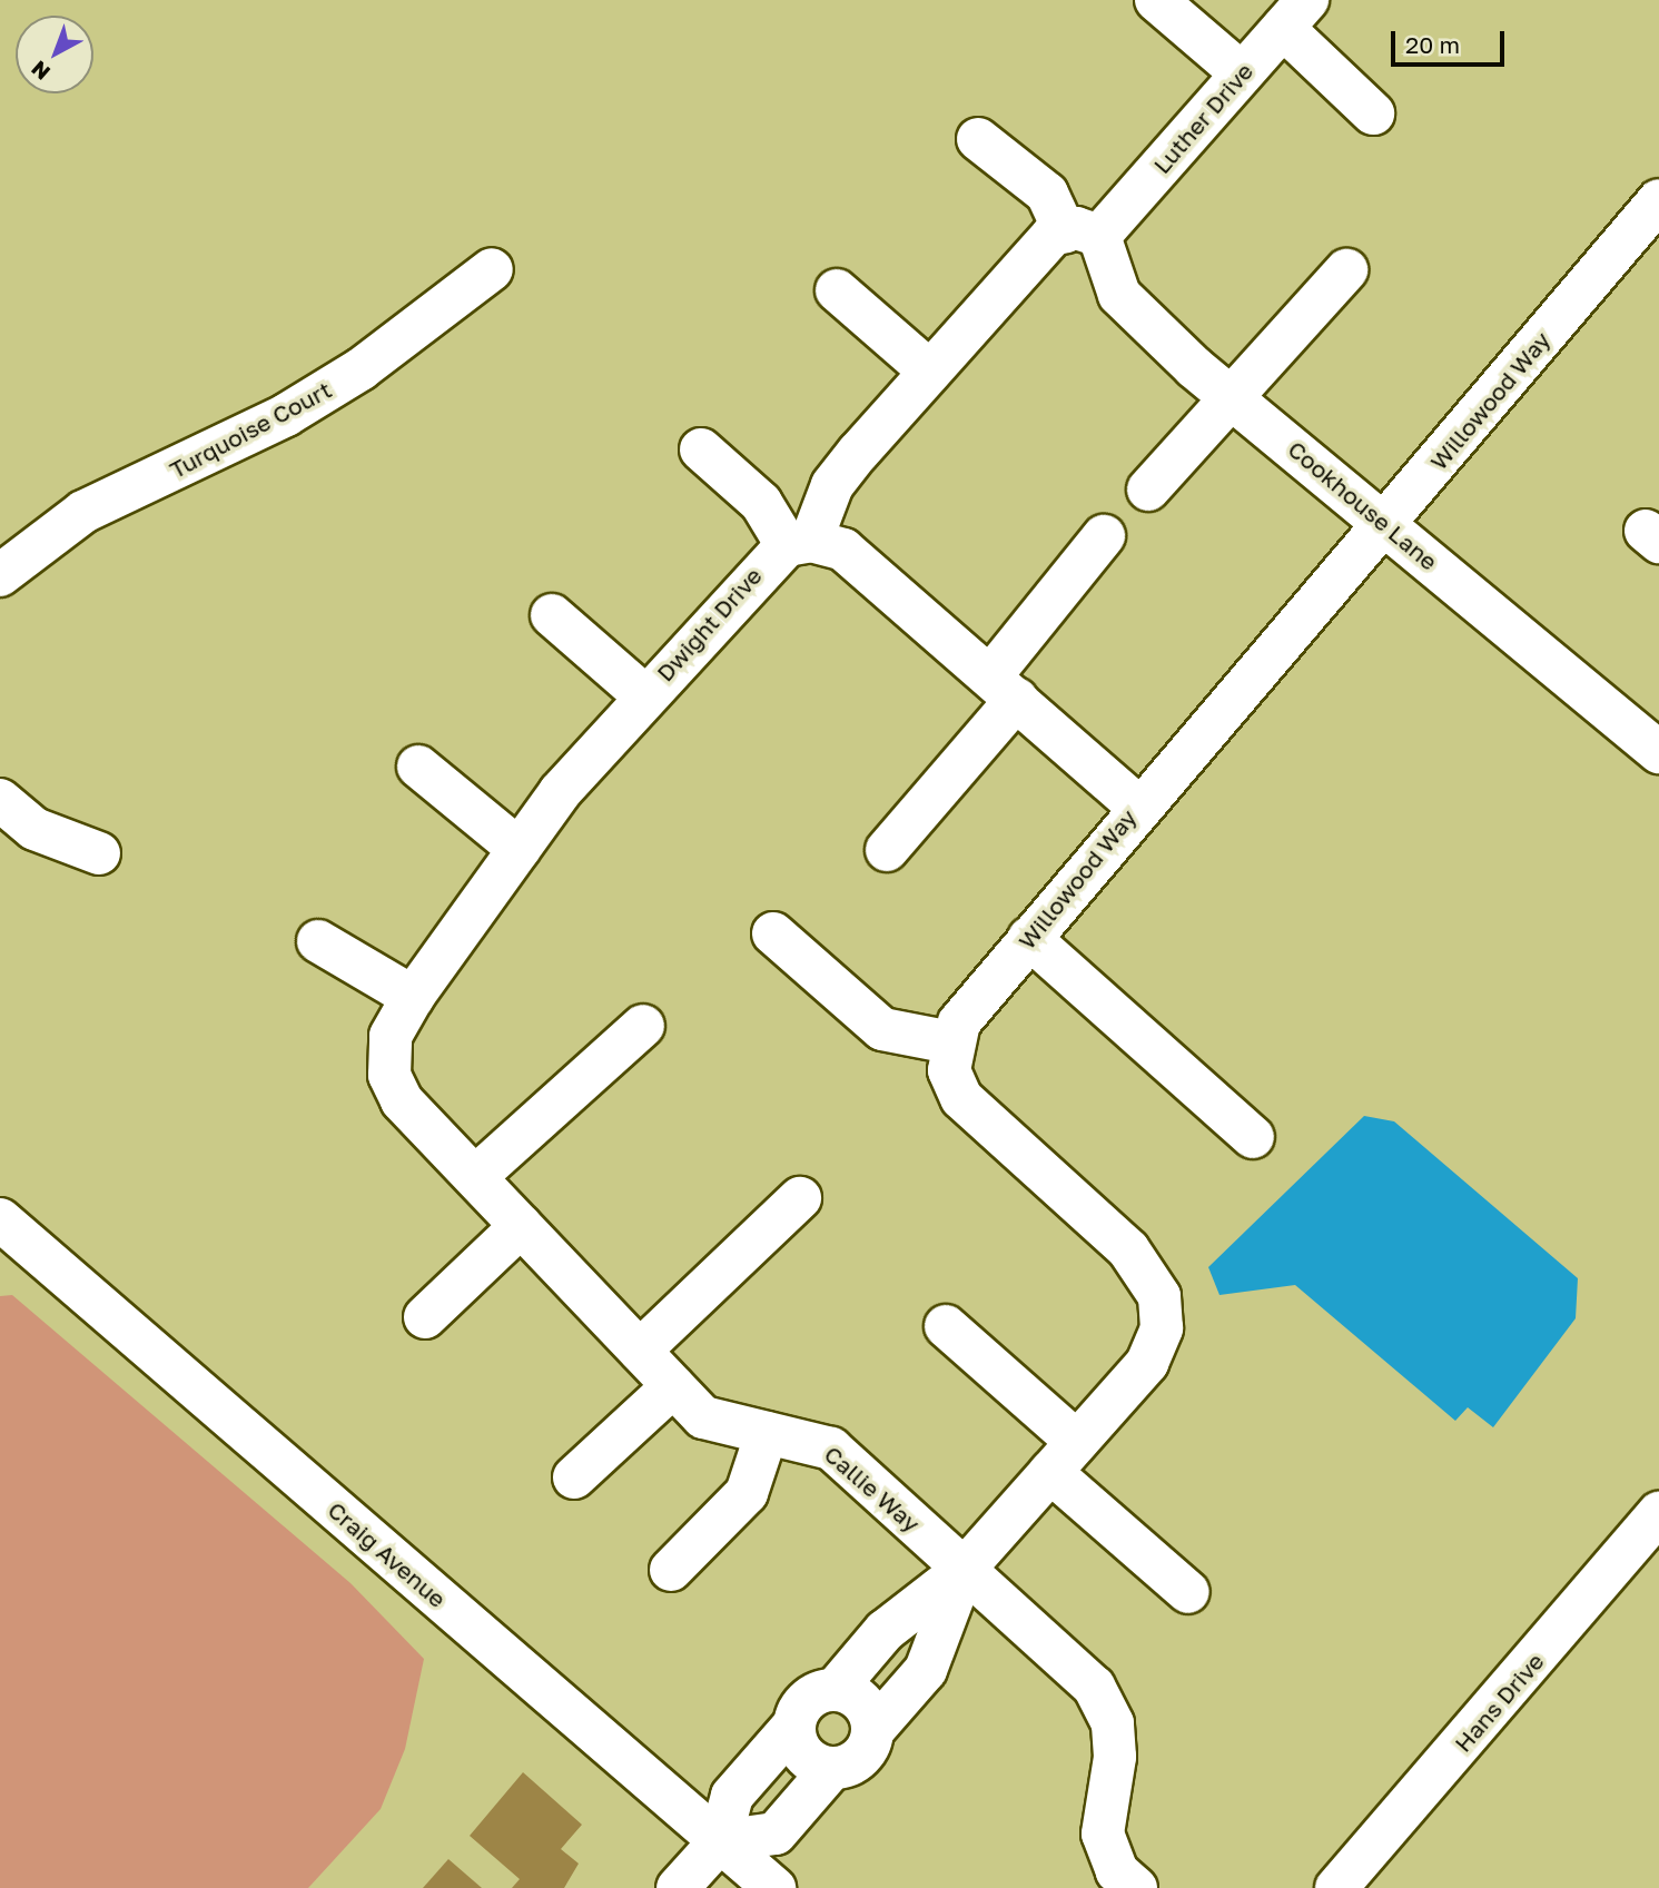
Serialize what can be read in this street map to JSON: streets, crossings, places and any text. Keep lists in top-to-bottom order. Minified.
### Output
{"streets":{"street":["Luther Drive","Willowood Way","Turquoise Court","Cookhouse Lane","Dwight Drive","Callie Way","Craig Avenue","Hans Drive"]},"crossings":[["Luther Drive","Cookhouse Lane"],["Luther Drive","Dwight Drive"],["Willowood Way","Cookhouse Lane"],["Dwight Drive","Callie Way"]],"scale_bar":"20 m","north":"bottom left"}
